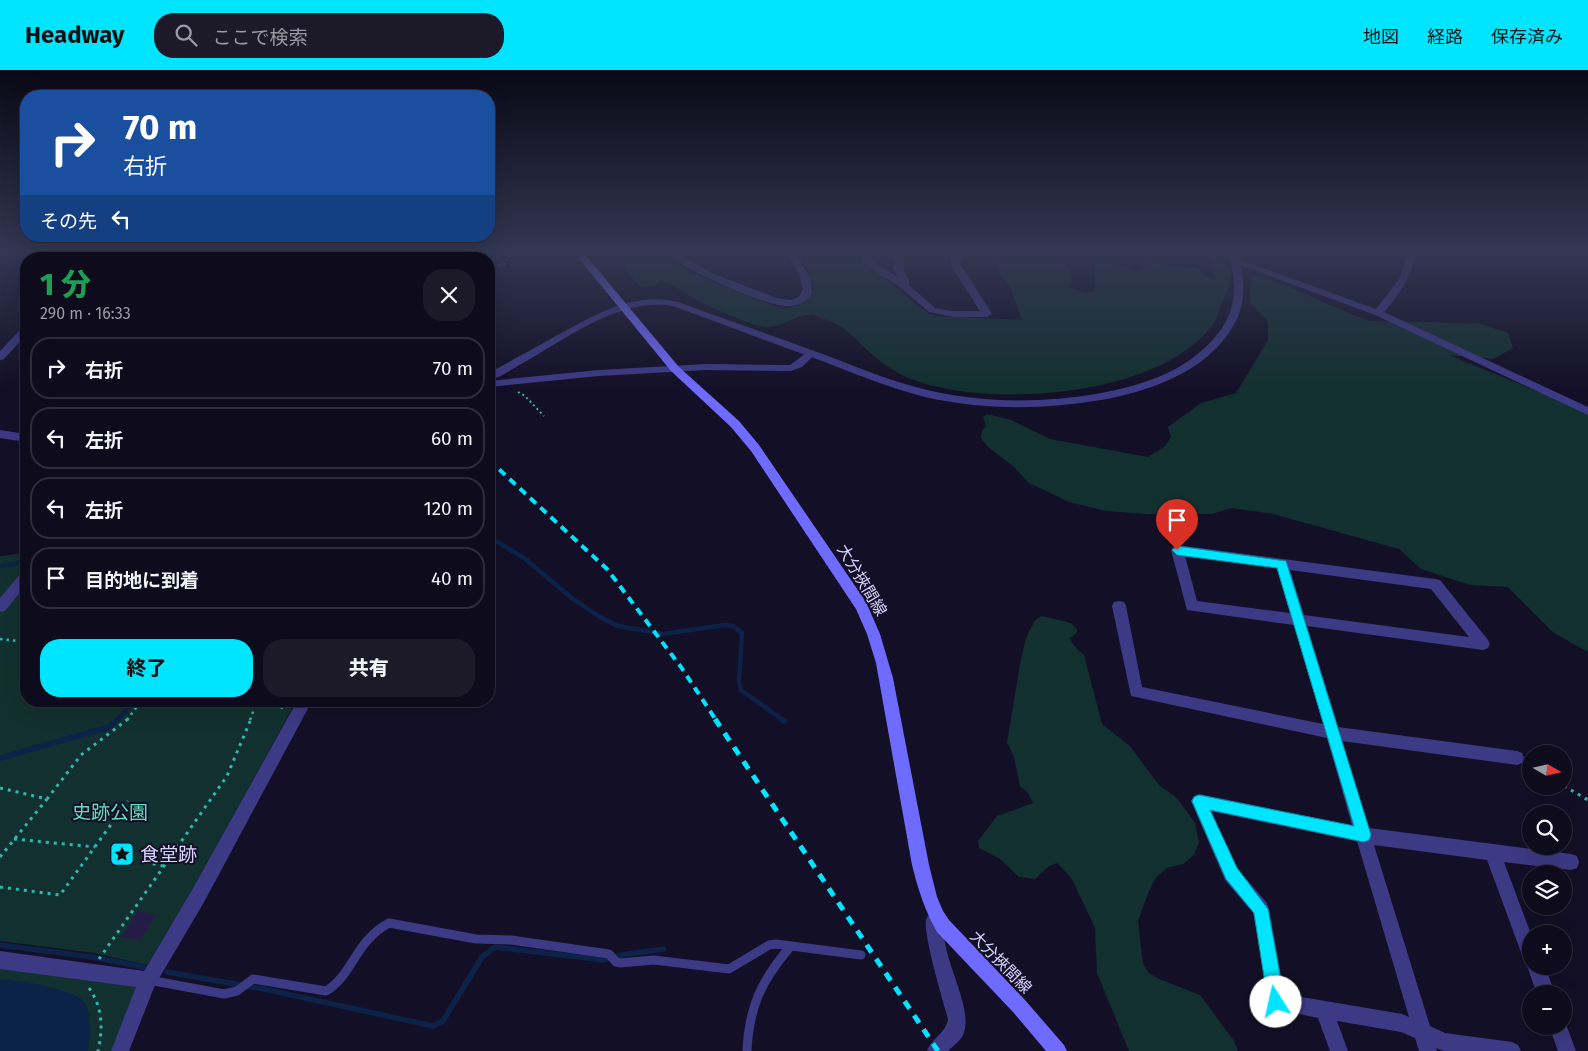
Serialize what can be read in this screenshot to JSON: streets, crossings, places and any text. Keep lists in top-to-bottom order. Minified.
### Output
{"streets":{"main road":["大分挾間線"]},"parks":["史跡公園"],"places":{"place":["食堂跡"]},"north":"right","page":{"header":"Headway","search":"ここで検索","nav":["地図","経路","保存済み"],"turn":["70 m","右折"],"then":"その先","heading":["1 分","290 m · 16:33"],"list":[{"name":"右折","value":"70 m"},{"name":"左折","value":"60 m"},{"name":"左折","value":"120 m"},{"name":"目的地に到着","value":"40 m"}],"buttons":["終了","共有"],"map_buttons":["+","−"]}}
